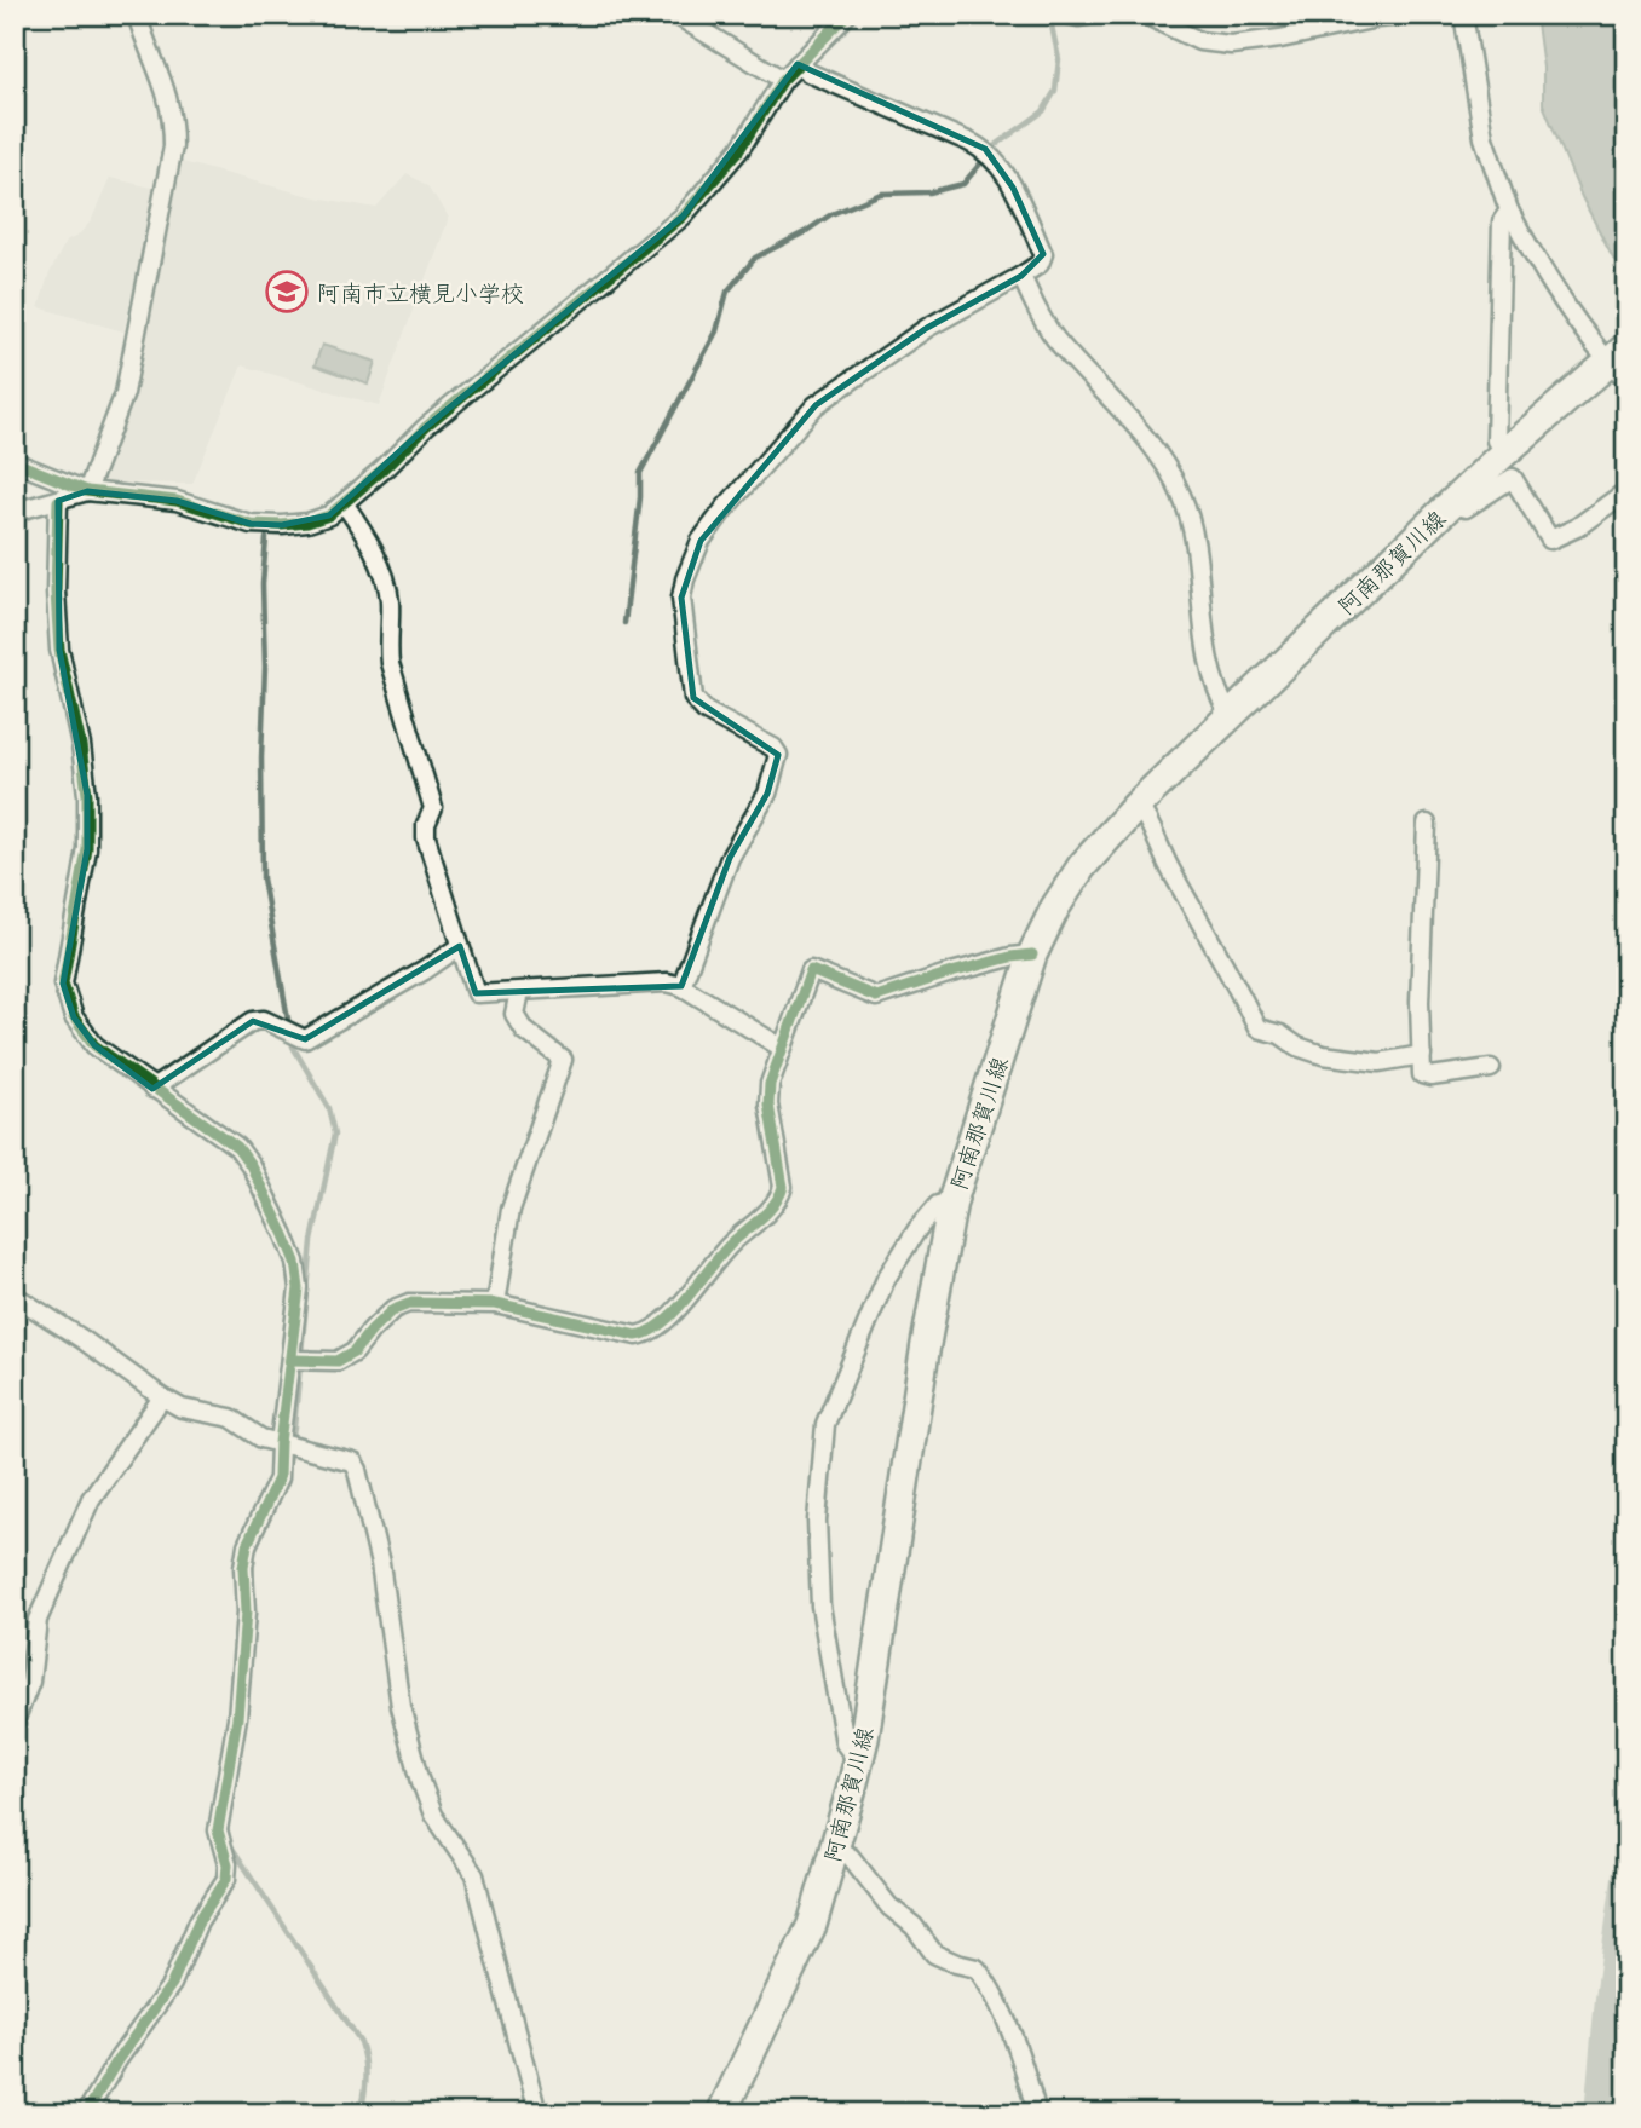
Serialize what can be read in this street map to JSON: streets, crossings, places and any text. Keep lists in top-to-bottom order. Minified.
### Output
{"streets":{"main road":["阿南那賀川線"]},"places":{"school or university":["阿南市立横見小学校"]}}
